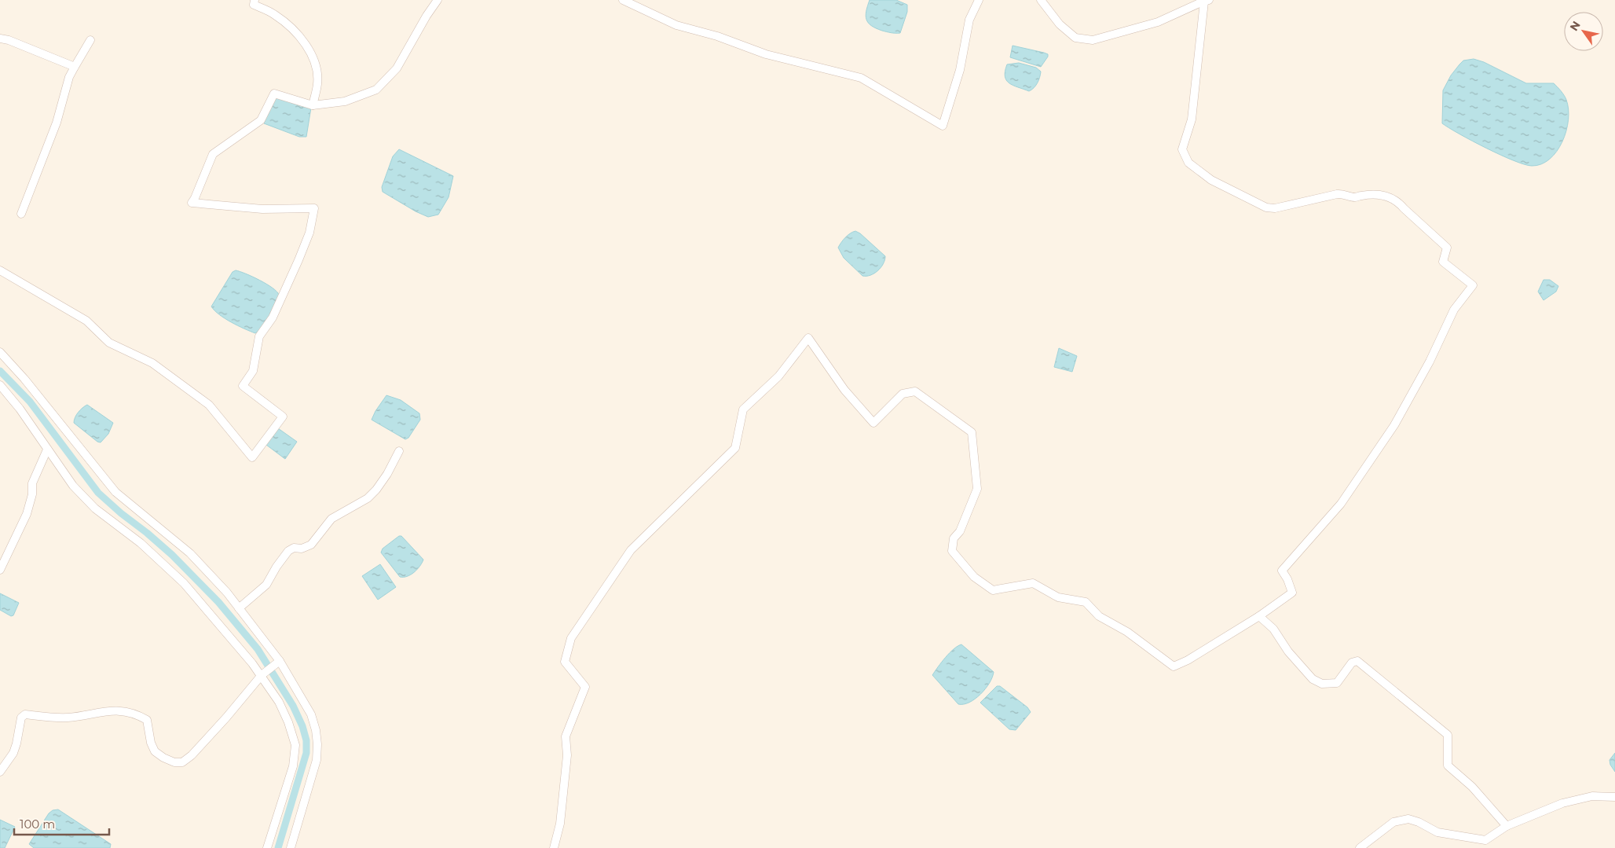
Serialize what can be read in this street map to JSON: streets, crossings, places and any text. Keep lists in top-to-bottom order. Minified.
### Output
{"scale_bar":"100 m","north":"top left"}
